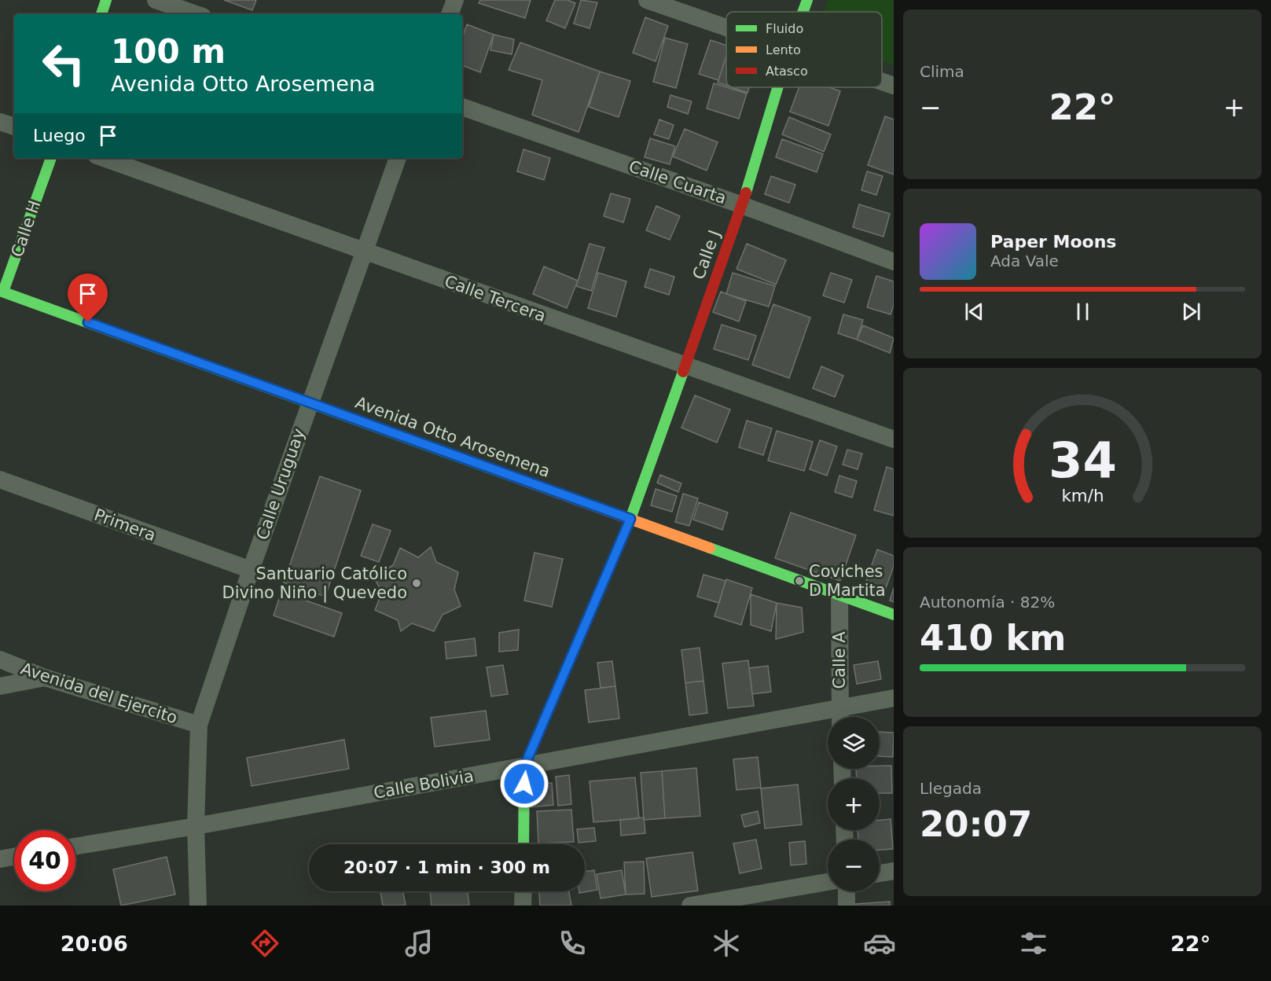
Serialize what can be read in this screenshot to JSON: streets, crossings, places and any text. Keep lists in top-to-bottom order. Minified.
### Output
{"streets":{"street":["Calle Cuarta","Calle H","Calle J","Calle Tercera","Avenida Otto Arosemena","Calle Uruguay","Primera","Calle A","Avenida del Ejercito","Calle Bolivia"]},"crossings":[["Calle Cuarta","Calle J"],["Calle H","Avenida Otto Arosemena"],["Calle J","Calle Tercera"],["Calle J","Avenida Otto Arosemena"],["Calle J","Calle Bolivia"],["Calle Tercera","Calle Uruguay"],["Avenida Otto Arosemena","Calle Uruguay"],["Avenida Otto Arosemena","Calle A"],["Calle Uruguay","Primera"],["Calle Uruguay","Avenida del Ejercito"],["Calle Uruguay","Calle Bolivia"],["Calle A","Calle Bolivia"]],"places":["Coviches D Martita","Santuario Católico Divino Niño | Quevedo"],"legend":["Fluido","Lento","Atasco"],"page":{"tile":["Clima",["Autonomía · 82%","410 km"],["Llegada","20:07"]],"turn":["100 m","Avenida Otto Arosemena"],"heat":["−","22°","+"],"then":"Luego","song":["Paper Moons","Ada Vale"],"map_buttons":["+","−"],"limit":"40","trip":"20:07 · 1 min · 300 m","tabs":["20:06","22°"],"gauge":["34","km/h"]}}
